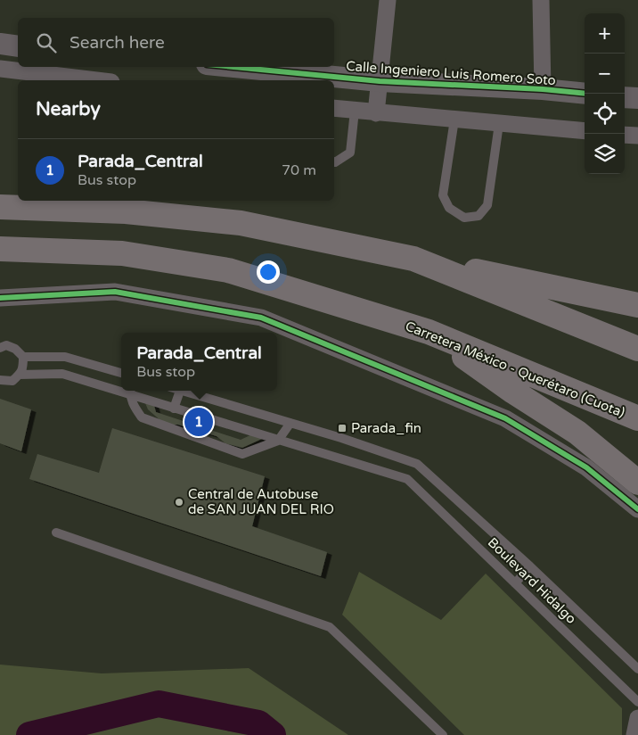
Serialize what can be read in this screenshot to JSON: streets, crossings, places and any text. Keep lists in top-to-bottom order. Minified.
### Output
{"streets":{"highway":["Carretera México - Querétaro (Cuota)"],"street":["Calle Ingeniero Luis Romero Soto"],"lane":["Boulevard Hidalgo"]},"places":{"transit":["Parada_fin"],"other":["Central de Autobuse de SAN JUAN DEL RIO"]},"page":{"map_buttons":["+","−"],"search":"Search here","heading":"Nearby","list":[{"mark":"1","name":"Parada_Central","note":"Bus stop","value":"70 m"}],"popup":["Parada_Central","Bus stop"],"pins":"1"}}
